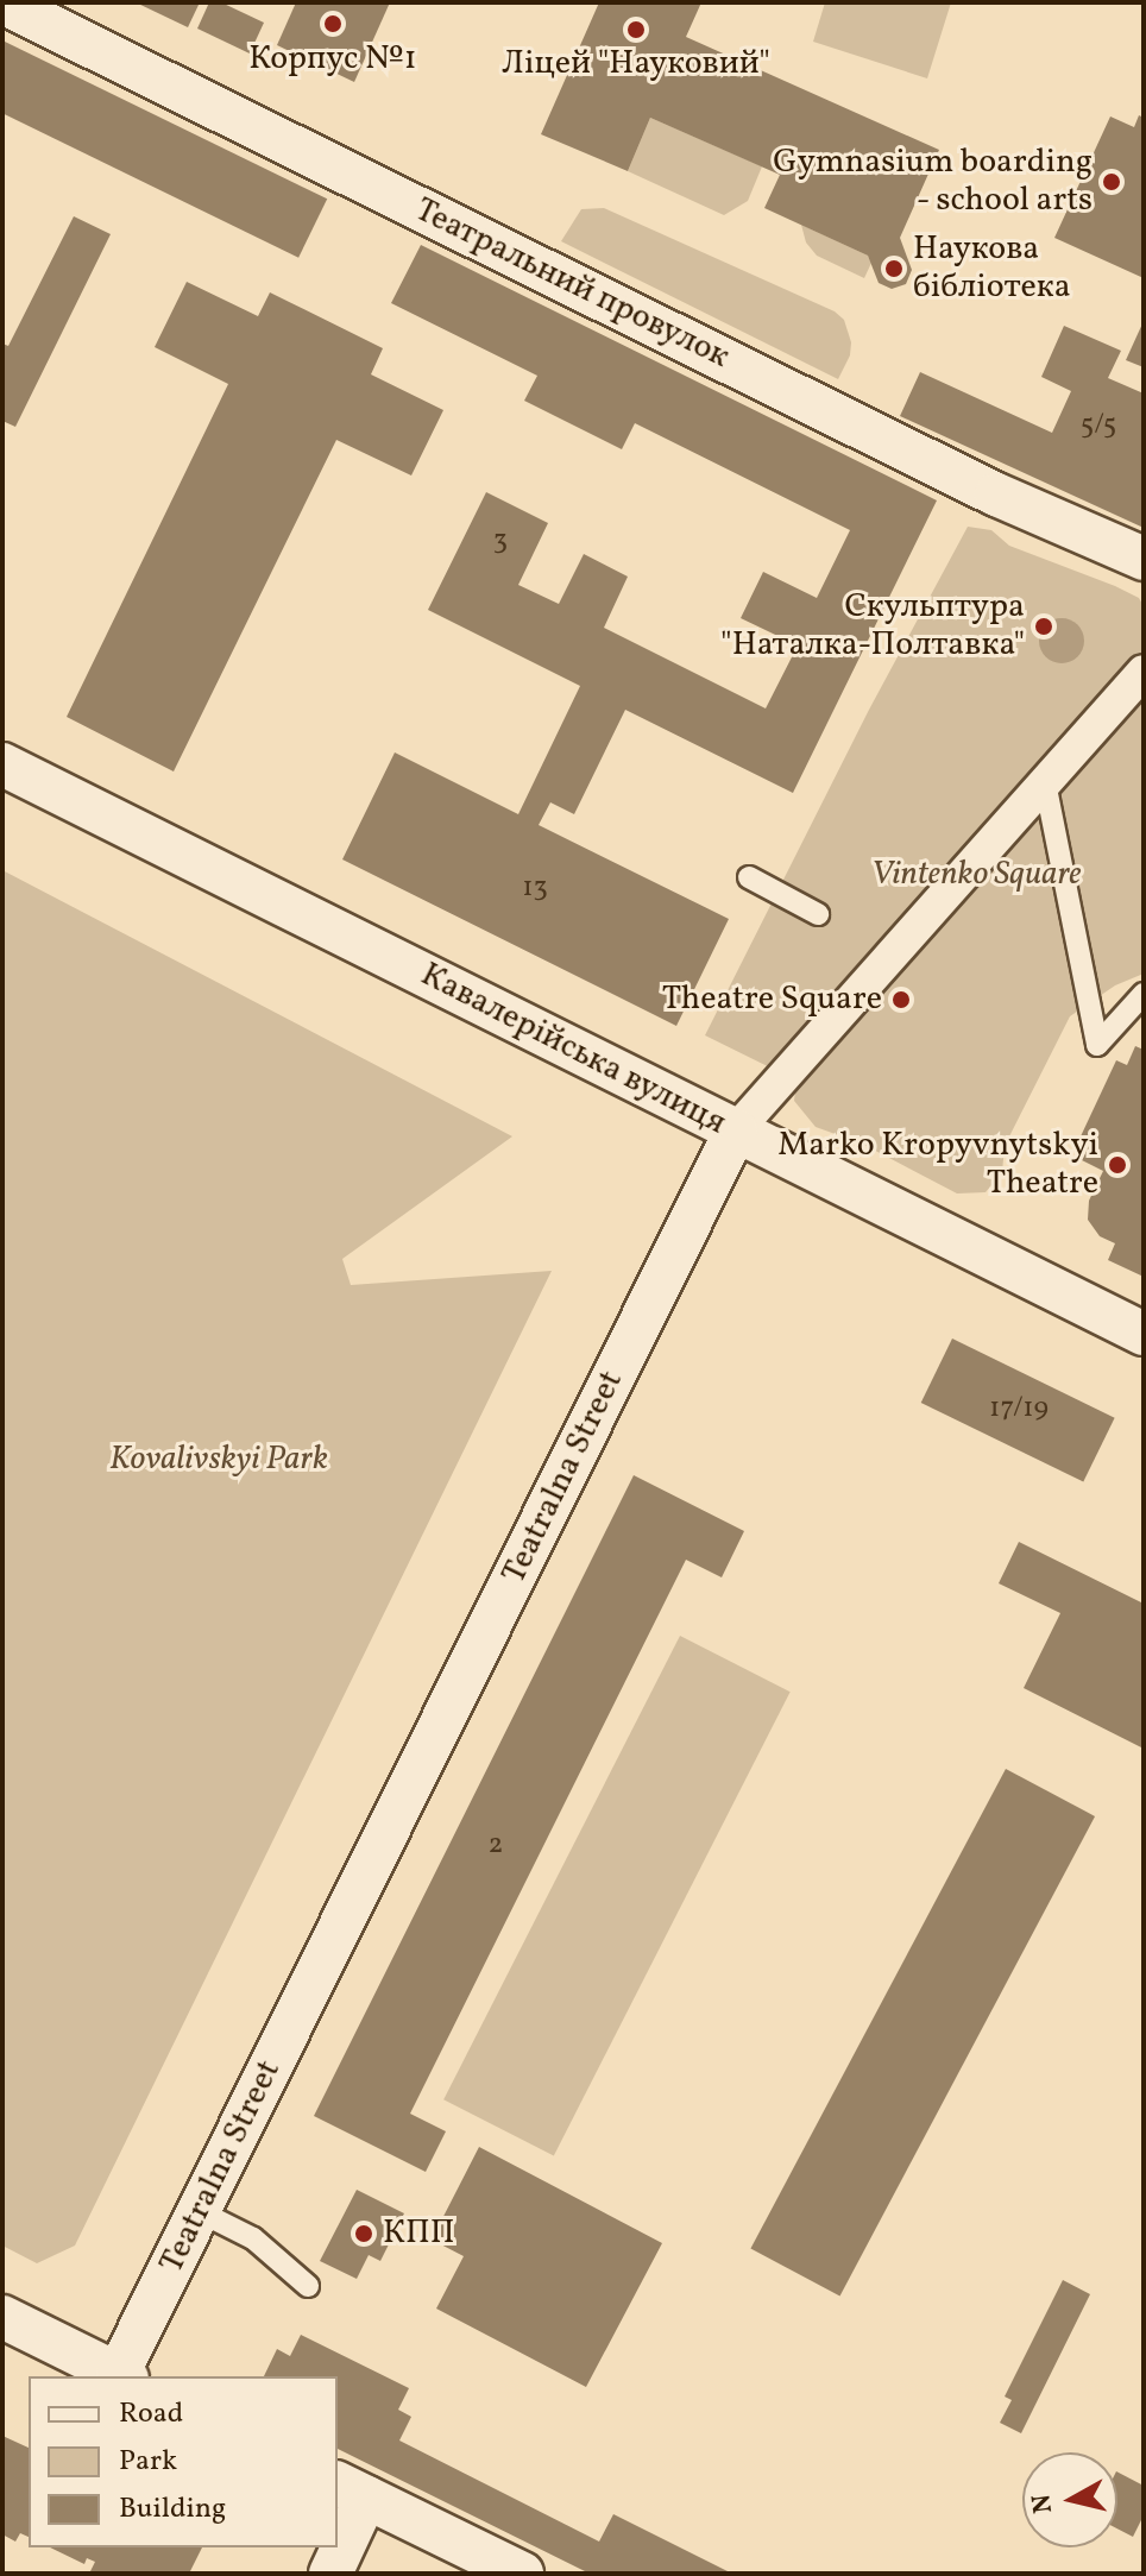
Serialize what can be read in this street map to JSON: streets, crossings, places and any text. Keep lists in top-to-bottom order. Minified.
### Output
{"streets":{"street":["Театральний провулок","Кавалерійська вулиця","Teatralna Street"]},"crossings":[["Кавалерійська вулиця","Teatralna Street"]],"parks":["Vintenko Square","Kovalivskyi Park"],"places":["Корпус №1","Ліцей \"Науковий\"","Gymnasium boarding - school arts","Наукова бібліотека","Скульптура \"Наталка-Полтавка\"","Theatre Square","Marko Kropyvnytskyi Theatre","КПП"],"house_numbers":["5/5","3","13","17/19","2"],"legend":["Road","Park","Building"],"north":"left"}
